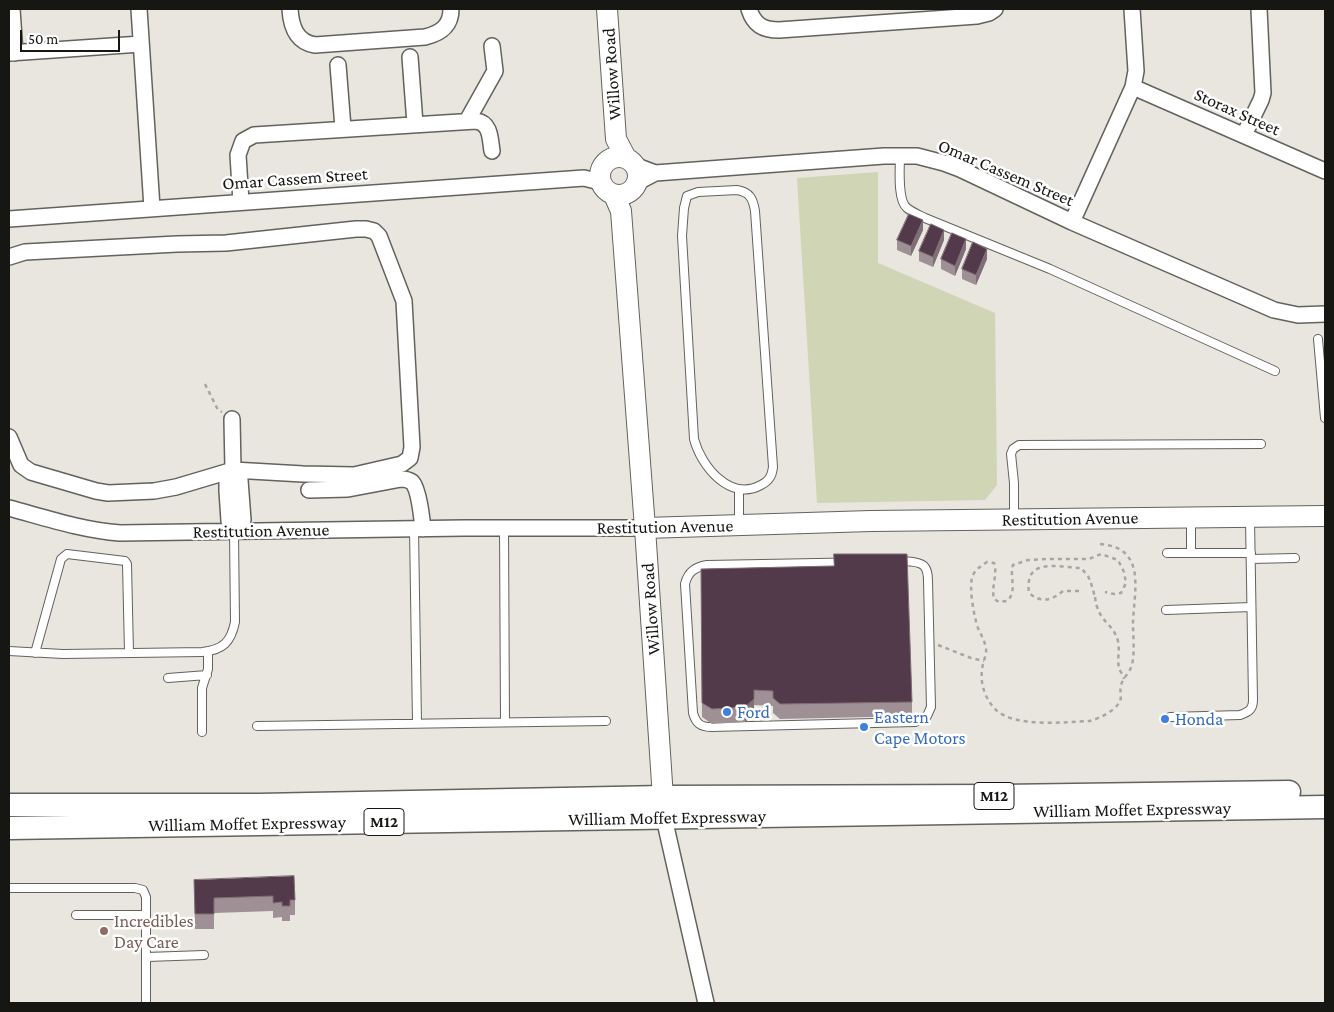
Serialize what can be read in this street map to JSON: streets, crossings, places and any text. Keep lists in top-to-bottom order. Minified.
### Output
{"streets":{"main road":["M12","William Moffet Expressway"],"street":["Willow Road","Storax Street","Omar Cassem Street","Restitution Avenue"]},"crossings":[["Willow Road","Omar Cassem Street"],["Willow Road","Restitution Avenue"],["Willow Road","William Moffet Expressway"]],"places":["Ford","Honda","Eastern Cape Motors","Incredibles Day Care"],"scale_bar":"50 m"}
